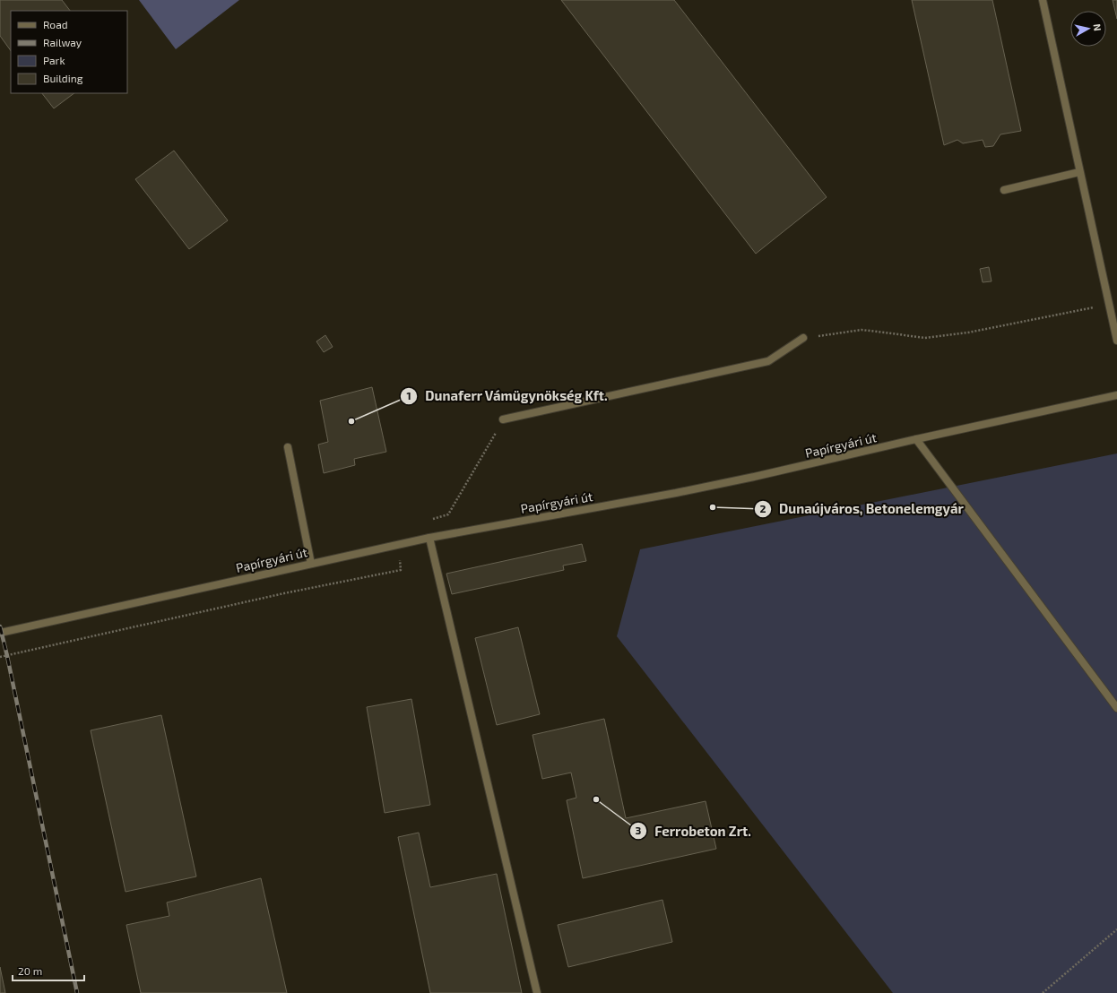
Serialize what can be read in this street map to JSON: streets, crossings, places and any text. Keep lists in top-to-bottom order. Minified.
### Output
{"streets":{"street":["Papírgyári út"]},"places":["Dunaferr Vámügynökség Kft.","Dunaújváros, Betonelemgyár","Ferrobeton Zrt."],"legend":["Road","Railway","Park","Building"],"scale_bar":"20 m","north":"right"}
